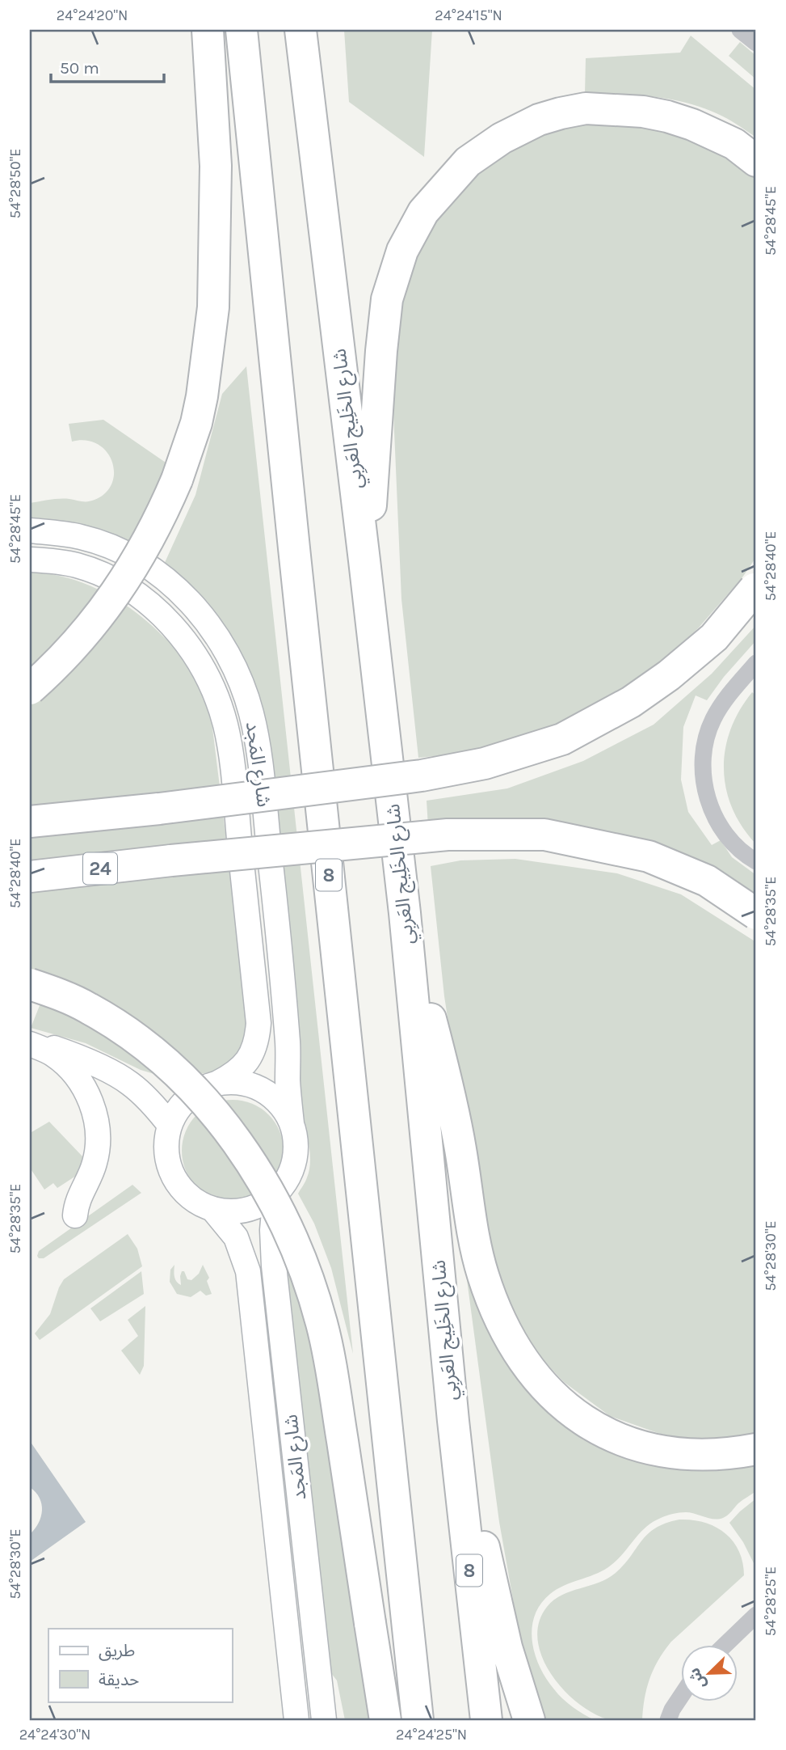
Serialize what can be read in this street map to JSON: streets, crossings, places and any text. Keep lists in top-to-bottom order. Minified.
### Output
{"streets":{"highway":["شارع الخَلِيج العَربِي","24","8"],"street":["شارع المَجد"]},"legend":["طريق","حديقة"],"scale_bar":"50 m","north":"bottom left","coordinates":["24°24'20\"N","24°24'15\"N","54°28'50\"E","54°28'45\"E","54°28'40\"E","54°28'35\"E","54°28'30\"E","54°28'25\"E","24°24'30\"N","24°24'25\"N"]}
